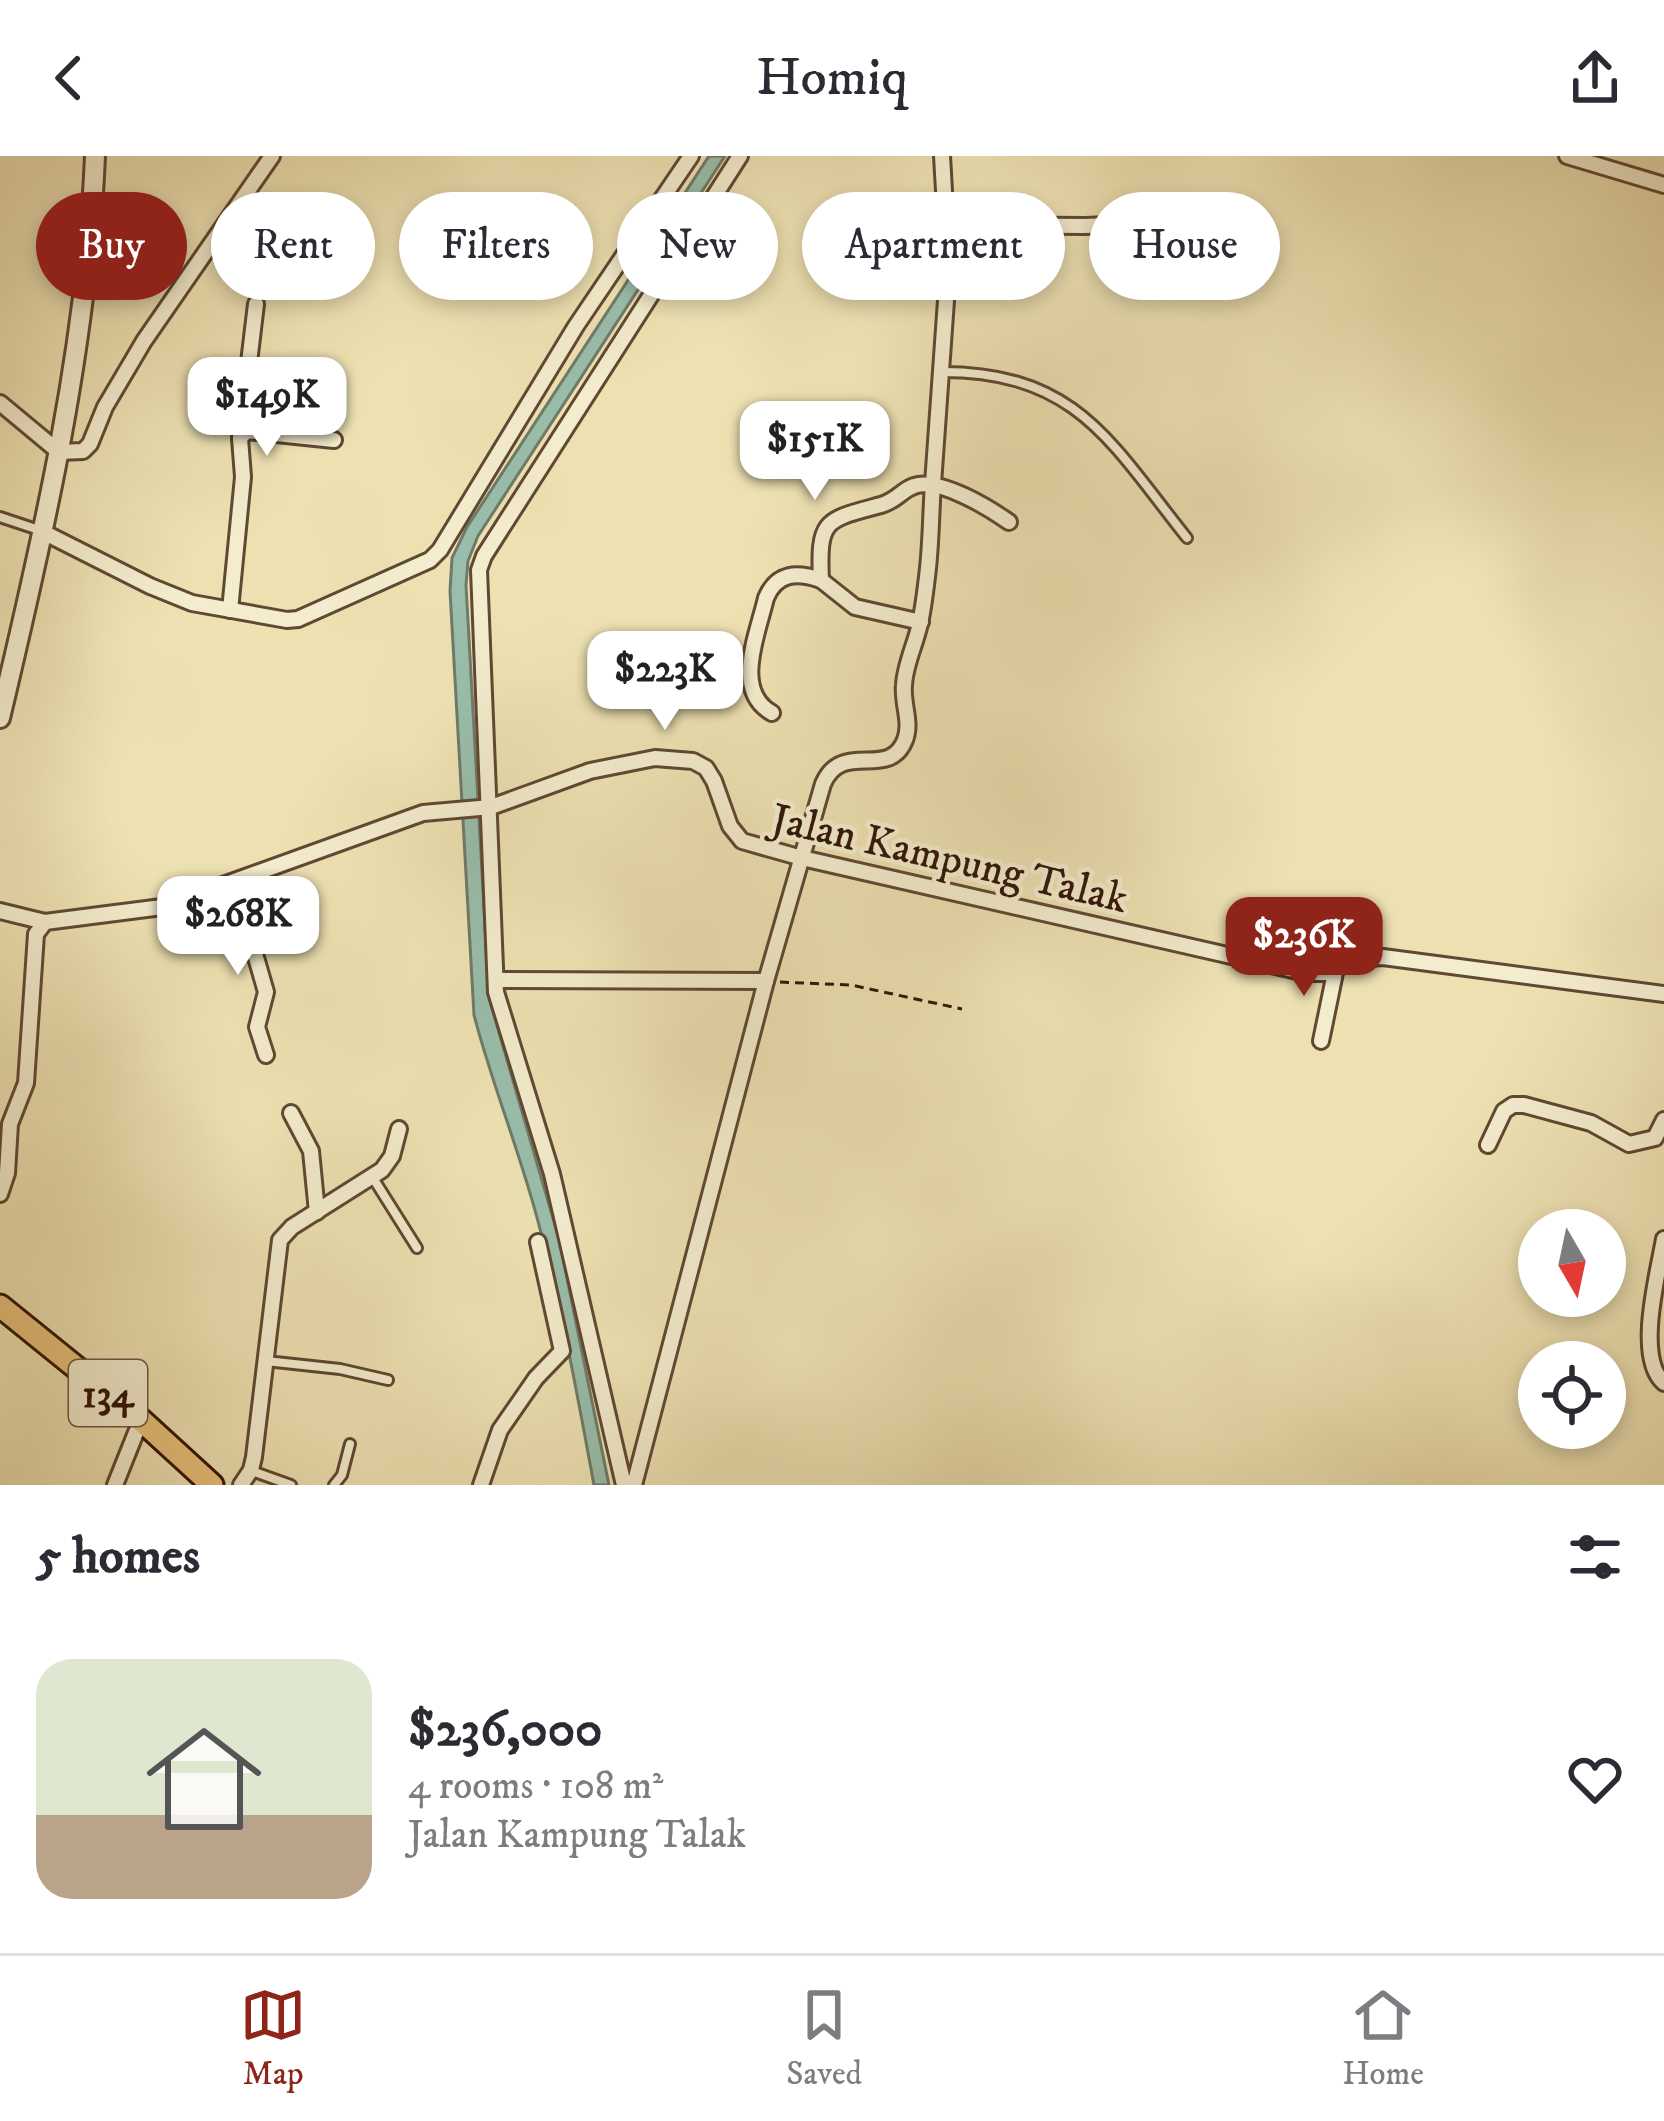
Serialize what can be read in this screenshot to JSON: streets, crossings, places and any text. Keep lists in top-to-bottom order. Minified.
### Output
{"streets":{"main road":["134"],"street":["Jalan Kampung Talak"]},"north":"bottom","page":{"header":"Homiq","chip":["Buy","Rent","Filters","New","Apartment","House"],"price":["$149K","$151K","$223K","$268K","$236K"],"heading":"5 homes","list":[{"name":"$236,000","note":"4 rooms · 108 m² · Jalan Kampung Talak"}],"tabs":["Map","Saved","Home"]}}
